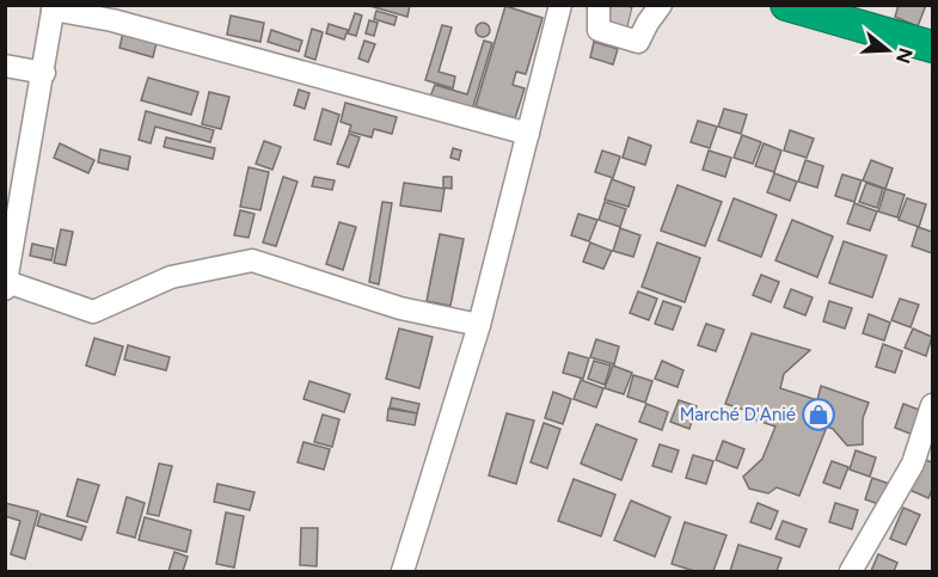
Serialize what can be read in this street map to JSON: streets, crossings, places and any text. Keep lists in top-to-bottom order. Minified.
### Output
{"places":{"shop":["Marché D'Anié"]},"north":"right"}
